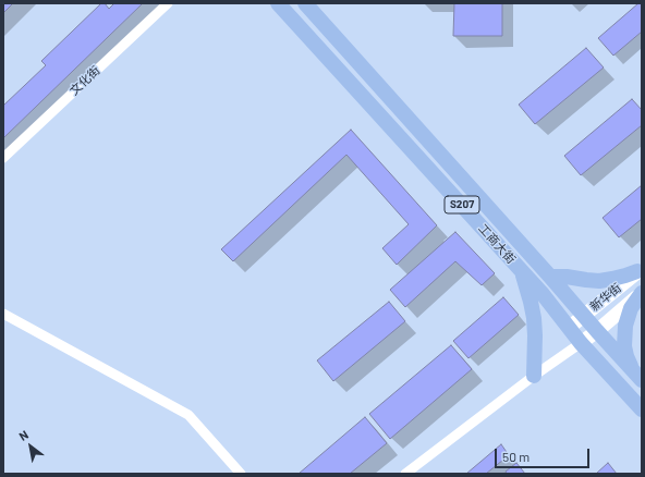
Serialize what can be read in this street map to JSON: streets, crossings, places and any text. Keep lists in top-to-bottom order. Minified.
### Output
{"streets":{"main road":["S207","工商大街"],"street":["文化街","新华街"]},"crossings":[["工商大街","新华街"]],"scale_bar":"50 m","north":"top left"}
